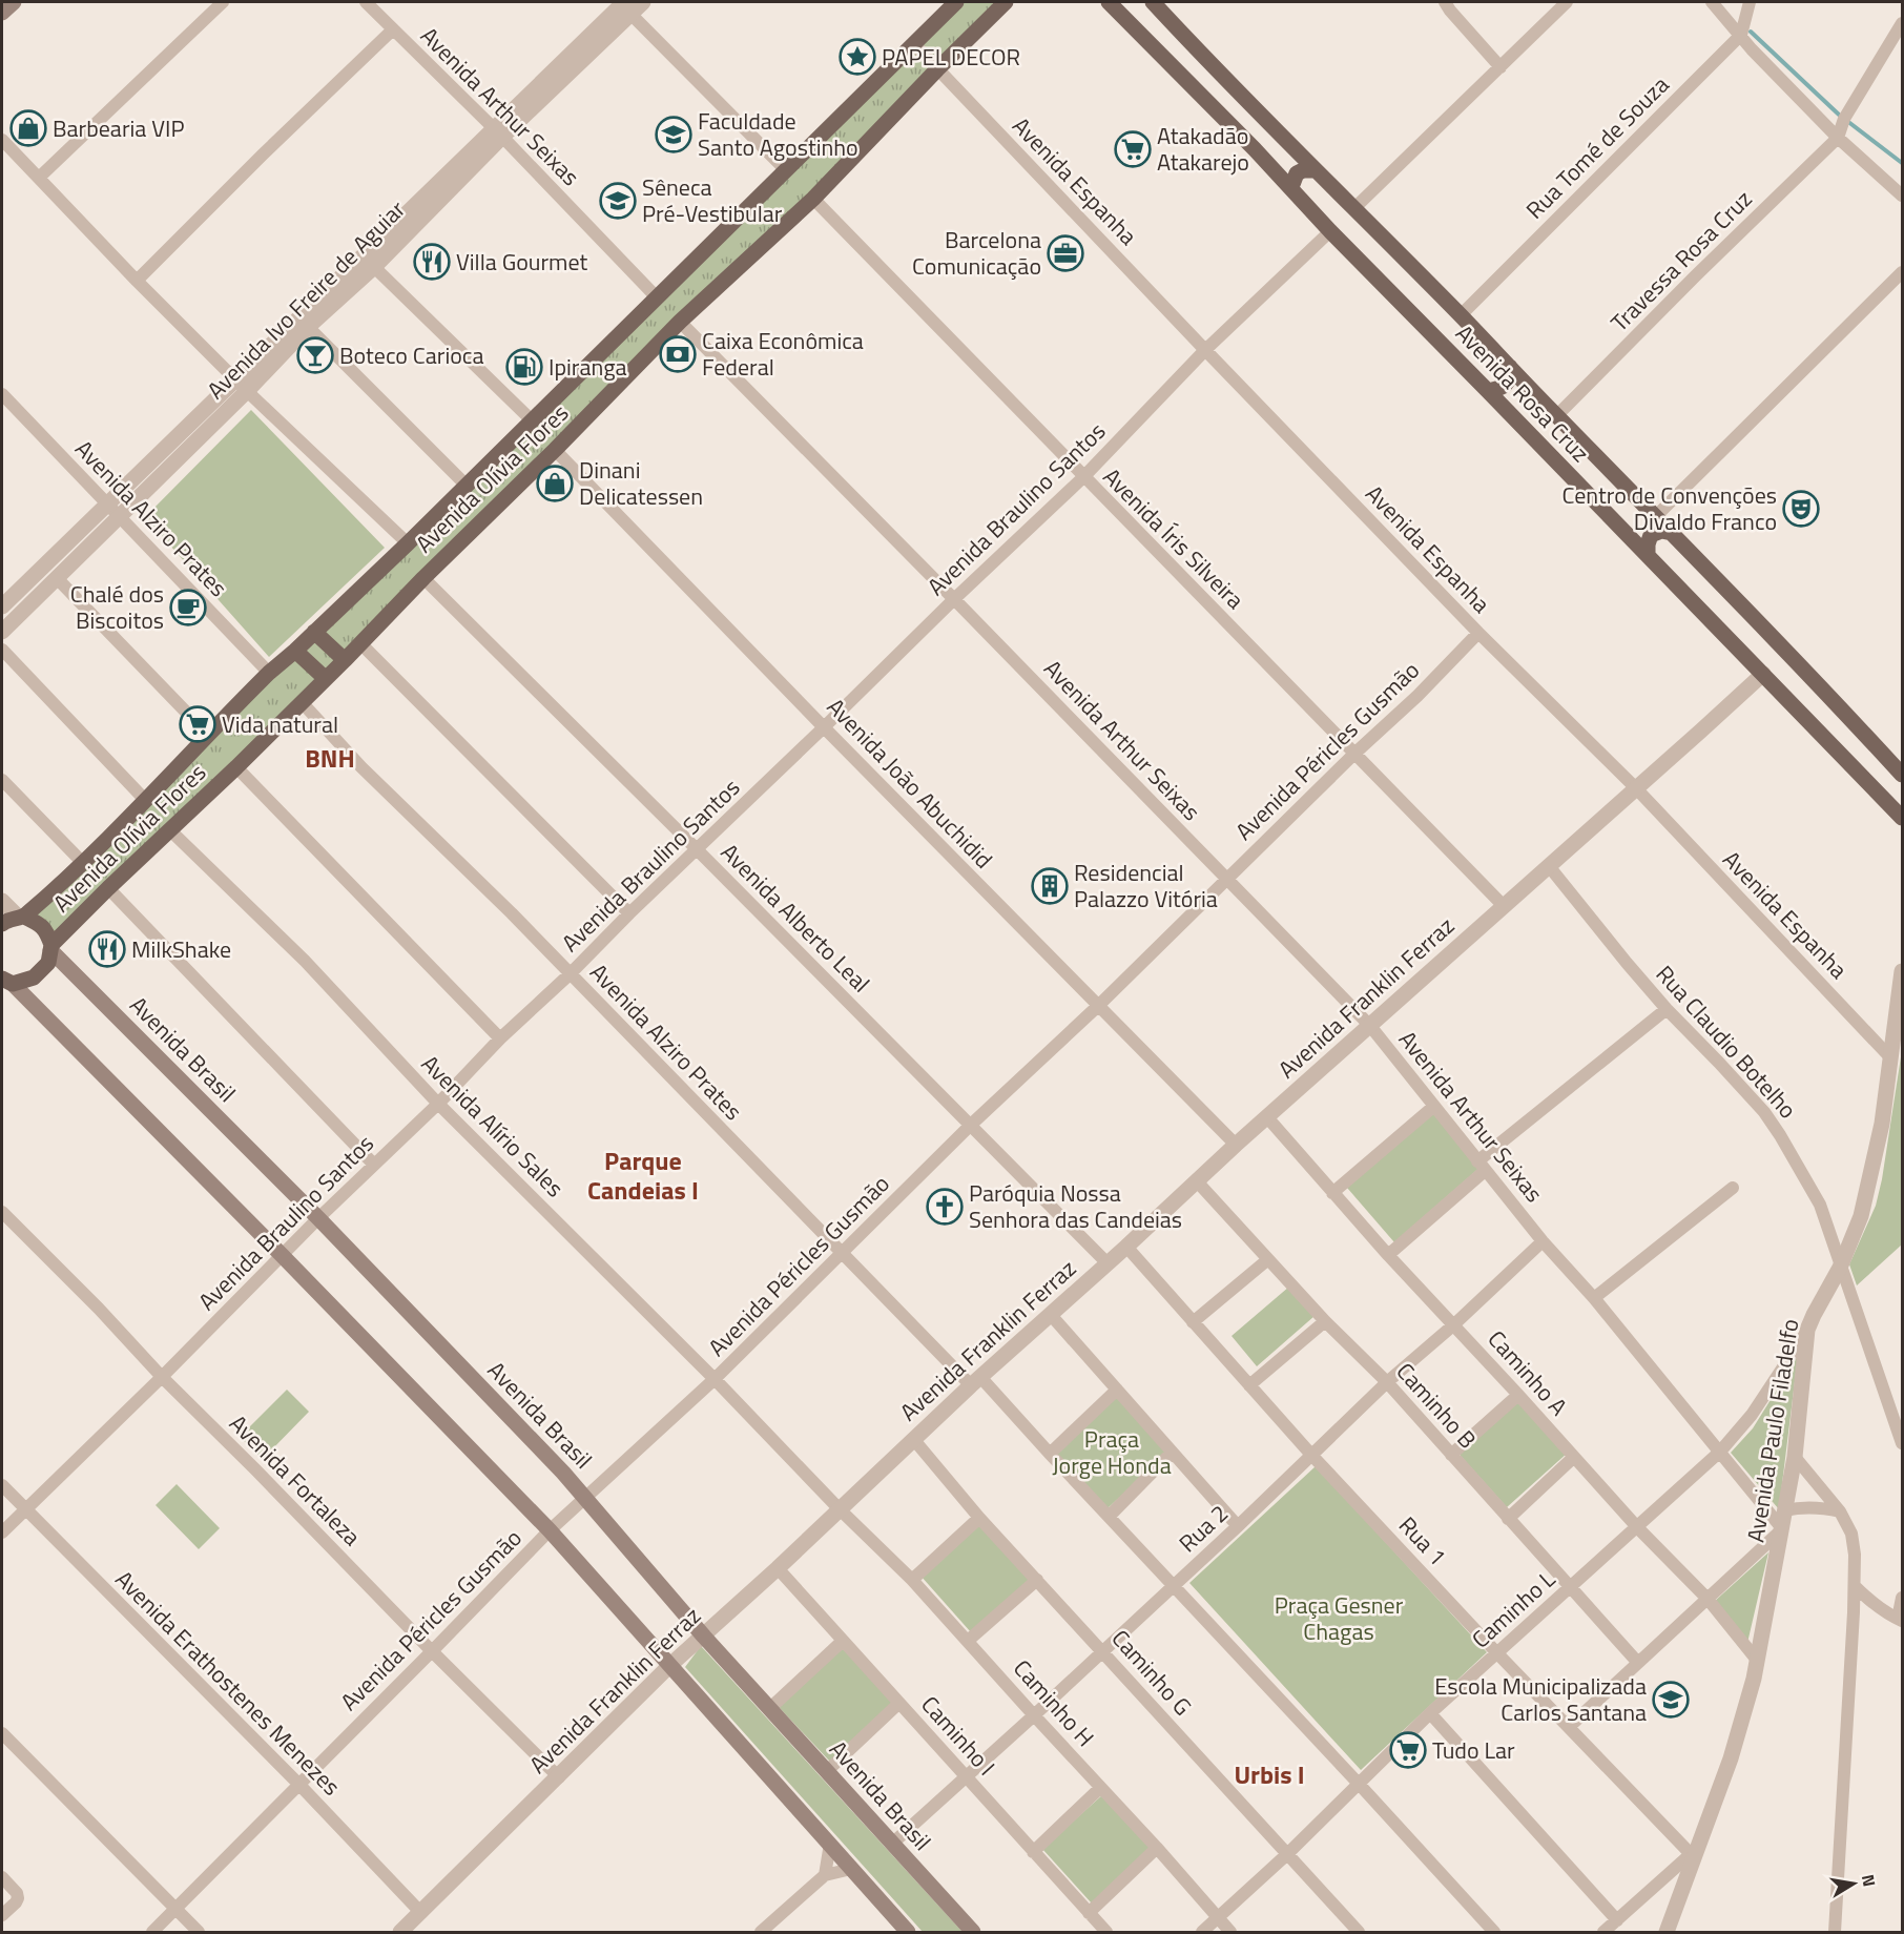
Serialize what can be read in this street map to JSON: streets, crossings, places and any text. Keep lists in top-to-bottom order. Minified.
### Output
{"streets":{"main road":["Avenida Rosa Cruz","Avenida Olívia Flores","Avenida Brasil"],"street":["Avenida Arthur Seixas","Rua Tomé de Souza","Avenida Espanha","Travessa Rosa Cruz","Avenida Ivo Freire de Aguiar","Avenida Braulino Santos","Avenida Alziro Prates","Avenida Íris Silveira","Avenida Péricles Gusmão","Avenida João Abuchidid","Avenida Alberto Leal","Avenida Franklin Ferraz","Rua Claudio Botelho","Avenida Alírio Sales","Caminho A","Caminho B","Avenida Paulo Filadelfo","Avenida Fortaleza","Rua 2","Rua 1","Caminho L","Caminho G","Avenida Erathostenes Menezes","Caminho H","Caminho I"]},"crossings":[["Avenida Arthur Seixas","Avenida Ivo Freire de Aguiar"],["Avenida Arthur Seixas","Avenida Olívia Flores"],["Avenida Arthur Seixas","Avenida Braulino Santos"],["Avenida Arthur Seixas","Avenida Péricles Gusmão"],["Avenida Arthur Seixas","Avenida Franklin Ferraz"],["Avenida Arthur Seixas","Avenida Paulo Filadelfo"],["Avenida Arthur Seixas","Rua 2"],["Avenida Arthur Seixas","Caminho L"],["Rua Tomé de Souza","Avenida Rosa Cruz"],["Avenida Espanha","Avenida Olívia Flores"],["Avenida Espanha","Avenida Braulino Santos"],["Avenida Espanha","Avenida Péricles Gusmão"],["Avenida Espanha","Avenida Franklin Ferraz"],["Avenida Espanha","Avenida Paulo Filadelfo"],["Travessa Rosa Cruz","Avenida Rosa Cruz"],["Avenida Ivo Freire de Aguiar","Avenida Alziro Prates"],["Avenida Rosa Cruz","Avenida Braulino Santos"],["Avenida Rosa Cruz","Avenida Franklin Ferraz"],["Avenida Olívia Flores","Avenida Alziro Prates"],["Avenida Olívia Flores","Avenida Íris Silveira"],["Avenida Olívia Flores","Avenida João Abuchidid"],["Avenida Olívia Flores","Avenida Alberto Leal"],["Avenida Olívia Flores","Avenida Brasil"],["Avenida Olívia Flores","Avenida Alírio Sales"],["Avenida Braulino Santos","Avenida Alziro Prates"],["Avenida Braulino Santos","Avenida Íris Silveira"],["Avenida Braulino Santos","Avenida João Abuchidid"],["Avenida Braulino Santos","Avenida Alberto Leal"],["Avenida Braulino Santos","Avenida Brasil"],["Avenida Braulino Santos","Avenida Alírio Sales"],["Avenida Braulino Santos","Avenida Fortaleza"],["Avenida Braulino Santos","Avenida Erathostenes Menezes"],["Avenida Alziro Prates","Avenida Péricles Gusmão"],["Avenida Alziro Prates","Avenida Franklin Ferraz"],["Avenida Alziro Prates","Rua 2"],["Avenida Íris Silveira","Avenida Péricles Gusmão"],["Avenida Íris Silveira","Avenida Franklin Ferraz"],["Avenida Péricles Gusmão","Avenida João Abuchidid"],["Avenida Péricles Gusmão","Avenida Alberto Leal"],["Avenida Péricles Gusmão","Avenida Brasil"],["Avenida Péricles Gusmão","Avenida Alírio Sales"],["Avenida Péricles Gusmão","Avenida Fortaleza"],["Avenida Péricles Gusmão","Avenida Erathostenes Menezes"],["Avenida João Abuchidid","Avenida Franklin Ferraz"],["Avenida Alberto Leal","Avenida Franklin Ferraz"],["Avenida Franklin Ferraz","Rua Claudio Botelho"],["Avenida Franklin Ferraz","Avenida Brasil"],["Avenida Franklin Ferraz","Avenida Alírio Sales"],["Avenida Franklin Ferraz","Caminho A"],["Avenida Franklin Ferraz","Caminho B"],["Avenida Franklin Ferraz","Avenida Fortaleza"],["Avenida Franklin Ferraz","Rua 1"],["Avenida Franklin Ferraz","Caminho G"],["Avenida Franklin Ferraz","Avenida Erathostenes Menezes"],["Avenida Franklin Ferraz","Caminho H"],["Avenida Franklin Ferraz","Caminho I"],["Rua Claudio Botelho","Avenida Paulo Filadelfo"],["Avenida Brasil","Rua 2"],["Avenida Alírio Sales","Caminho H"],["Caminho A","Avenida Paulo Filadelfo"],["Caminho A","Rua 2"],["Caminho A","Caminho L"],["Caminho B","Rua 2"],["Caminho B","Caminho L"],["Avenida Paulo Filadelfo","Rua 1"],["Avenida Paulo Filadelfo","Caminho L"],["Rua 2","Rua 1"],["Rua 2","Caminho G"],["Rua 2","Caminho H"],["Rua 2","Caminho I"],["Rua 1","Caminho L"],["Caminho L","Caminho G"],["Caminho L","Caminho H"]],"districts":["BNH","Parque Candeias I","Urbis I"],"parks":["Praça Jorge Honda","Praça Gesner Chagas"],"places":{"place":["PAPEL DECOR"],"shop":["Barbearia VIP","Dinani Delicatessen"],"school or university":["Faculdade Santo Agostinho","Sêneca Pré-Vestibular","Escola Municipalizada Carlos Santana"],"supermarket":["Atakadão Atakarejo","Vida natural","Tudo Lar"],"office":["Barcelona Comunicação"],"restaurant":["Villa Gourmet","MilkShake"],"bank":["Caixa Econômica Federal"],"bar":["Boteco Carioca"],"fuel station":["Ipiranga"],"theatre":["Centro de Convenções Divaldo Franco"],"cafe":["Chalé dos Biscoitos"],"building":["Residencial Palazzo Vitória"],"church":["Paróquia Nossa Senhora das Candeias"]},"north":"right"}
